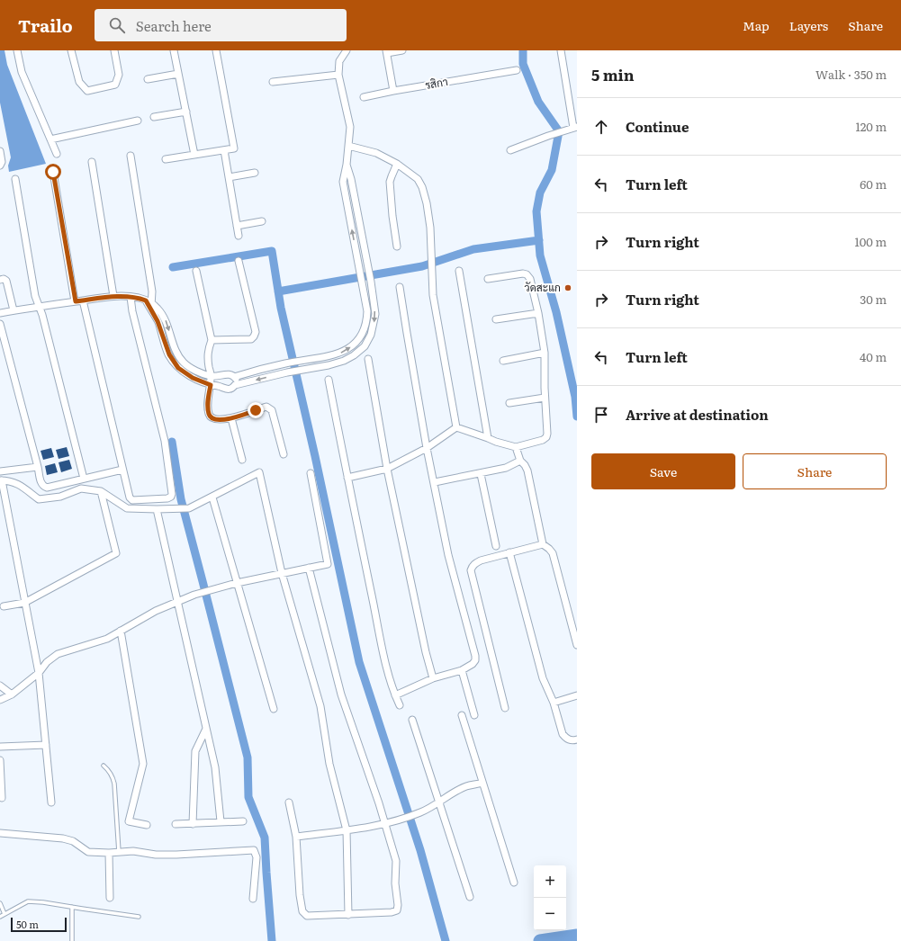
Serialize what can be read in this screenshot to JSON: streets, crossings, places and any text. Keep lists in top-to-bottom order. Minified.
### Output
{"streets":{"street":["รสิกา"]},"places":["วัดสะแก"],"scale_bar":"50 m","page":{"header":"Trailo","search":"Search here","nav":["Map","Layers","Share"],"heading":["5 min","Walk · 350 m"],"list":[["Continue","120 m"],["Turn left","60 m"],["Turn right","100 m"],["Turn right","30 m"],["Turn left","40 m"],"Arrive at destination"],"buttons":["Save","Share"],"map_buttons":["+","−"],"scale":"50 m"}}
